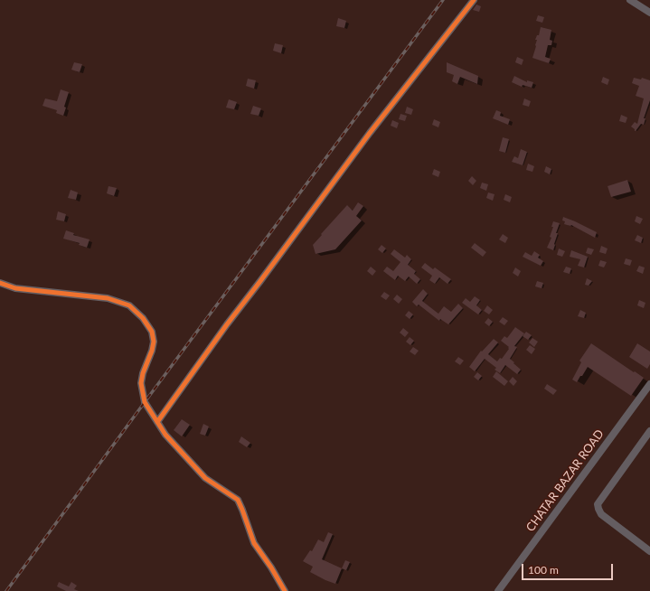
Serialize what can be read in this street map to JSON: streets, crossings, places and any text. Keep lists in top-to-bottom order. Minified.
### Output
{"streets":{"street":["CHATAR BAZAR ROAD"]},"scale_bar":"100 m"}
